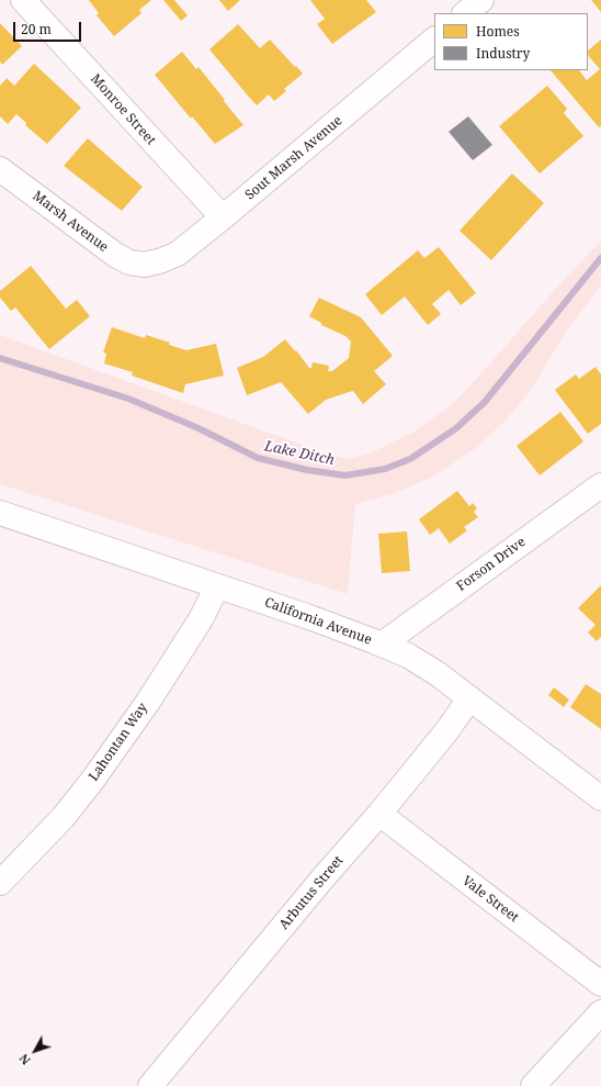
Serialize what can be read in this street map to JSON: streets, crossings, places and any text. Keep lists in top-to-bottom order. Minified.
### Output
{"streets":{"street":["Monroe Street","Sout Marsh Avenue","Marsh Avenue","Forson Drive","California Avenue","Lahontan Way","Arbutus Street","Vale Street"]},"crossings":[["Monroe Street","Sout Marsh Avenue"],["Sout Marsh Avenue","Marsh Avenue"],["Forson Drive","California Avenue"],["California Avenue","Lahontan Way"],["California Avenue","Arbutus Street"],["Arbutus Street","Vale Street"]],"water":["Lake Ditch"],"legend":["Homes","Industry"],"scale_bar":"20 m","north":"bottom left"}
